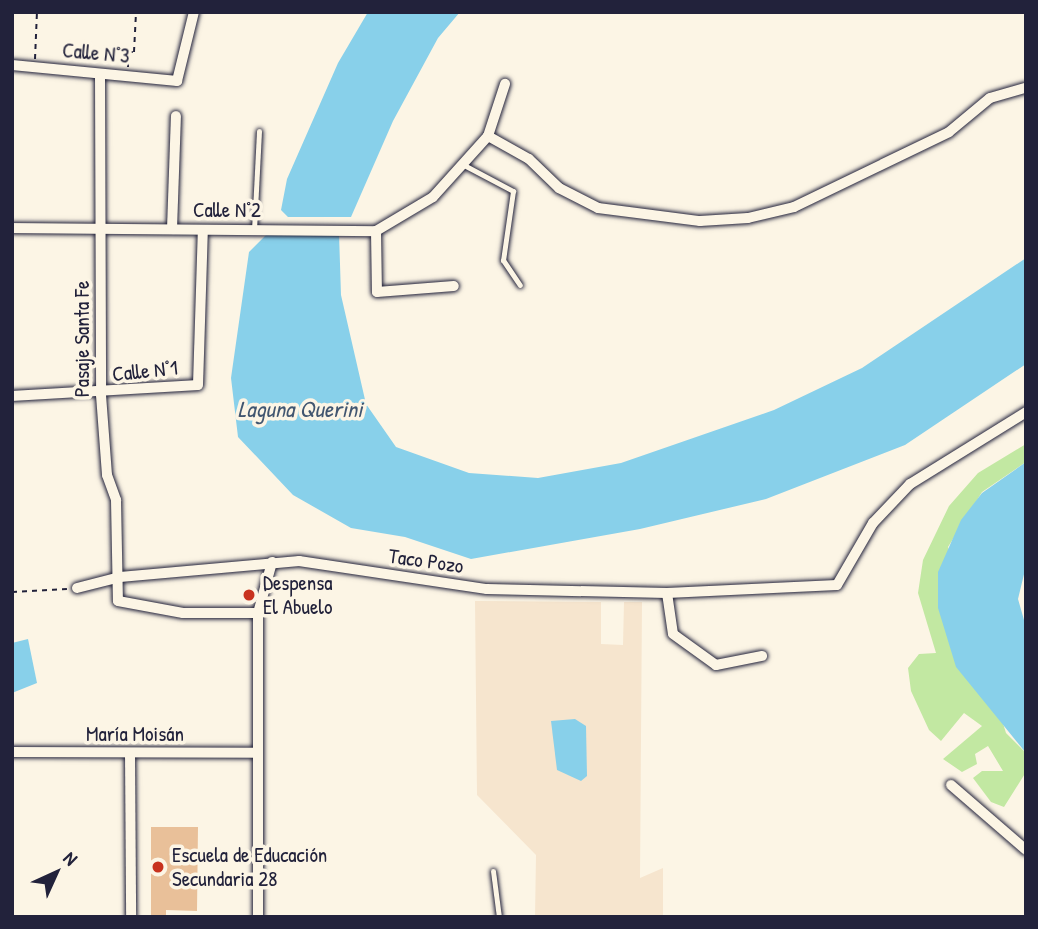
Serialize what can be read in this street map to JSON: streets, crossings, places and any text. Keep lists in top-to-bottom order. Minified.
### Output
{"streets":{"street":["Calle N°3","Calle N°2","Pasaje Santa Fe","Calle N°1","Taco Pozo","María Moisán"]},"crossings":[["Calle N°3","Pasaje Santa Fe"],["Calle N°2","Pasaje Santa Fe"],["Calle N°2","Calle N°1"],["Pasaje Santa Fe","Calle N°1"],["Pasaje Santa Fe","Taco Pozo"]],"water":["Laguna Querini"],"places":["Despensa El Abuelo","Escuela de Educación Secundaria 28"],"north":"top right"}
